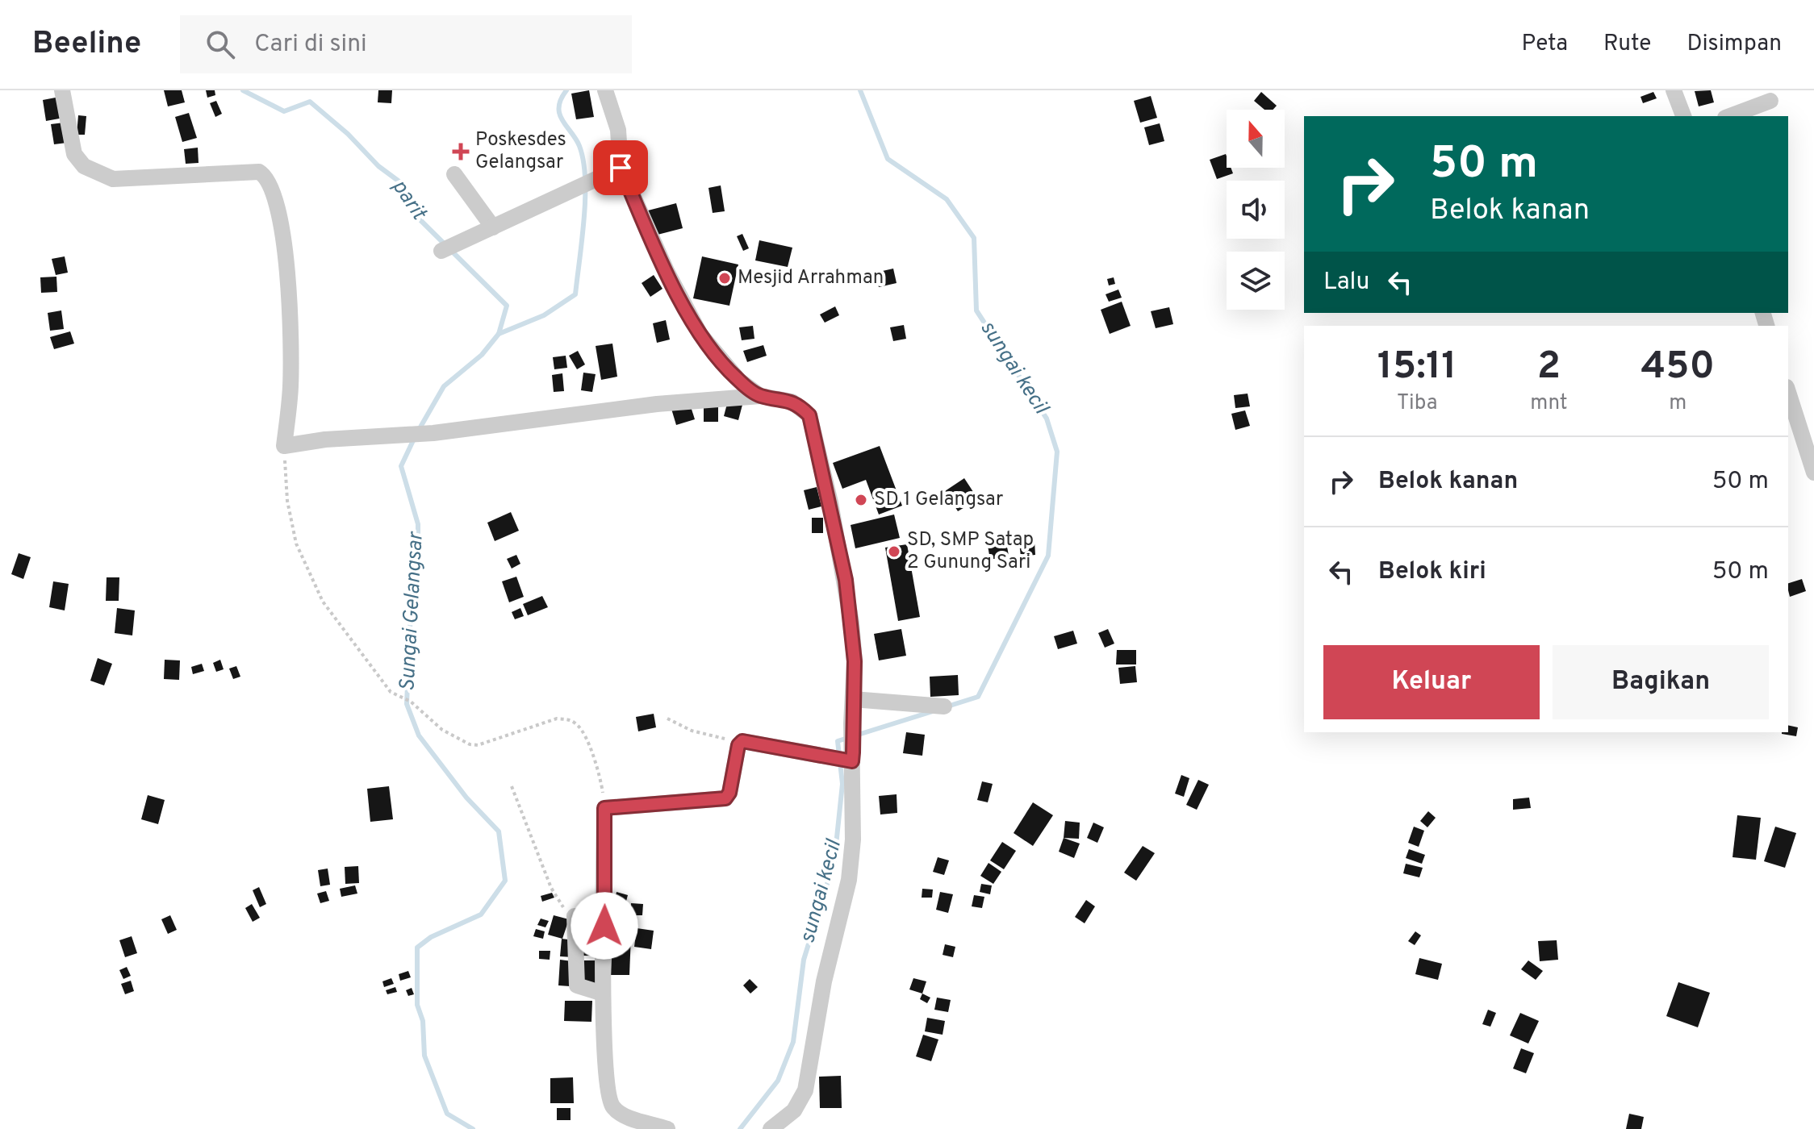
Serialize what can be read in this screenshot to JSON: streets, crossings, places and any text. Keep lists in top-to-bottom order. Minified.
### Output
{"water":["parit","sungai kecil","Sungai Gelangsar"],"places":{"health":["Poskesdes Gelangsar"],"other":["Mesjid Arrahman","SD 1 Gelangsar","SD, SMP Satap 2 Gunung Sari"]},"north":"top","page":{"header":"Beeline","search":"Cari di sini","nav":["Peta","Rute","Disimpan"],"turn":["50 m","Belok kanan"],"then":"Lalu","eta":["15:11","Tiba","2","mnt","450","m"],"list":[{"name":"Belok kanan","value":"50 m"},{"name":"Belok kiri","value":"50 m"}],"buttons":["Keluar","Bagikan"]}}
